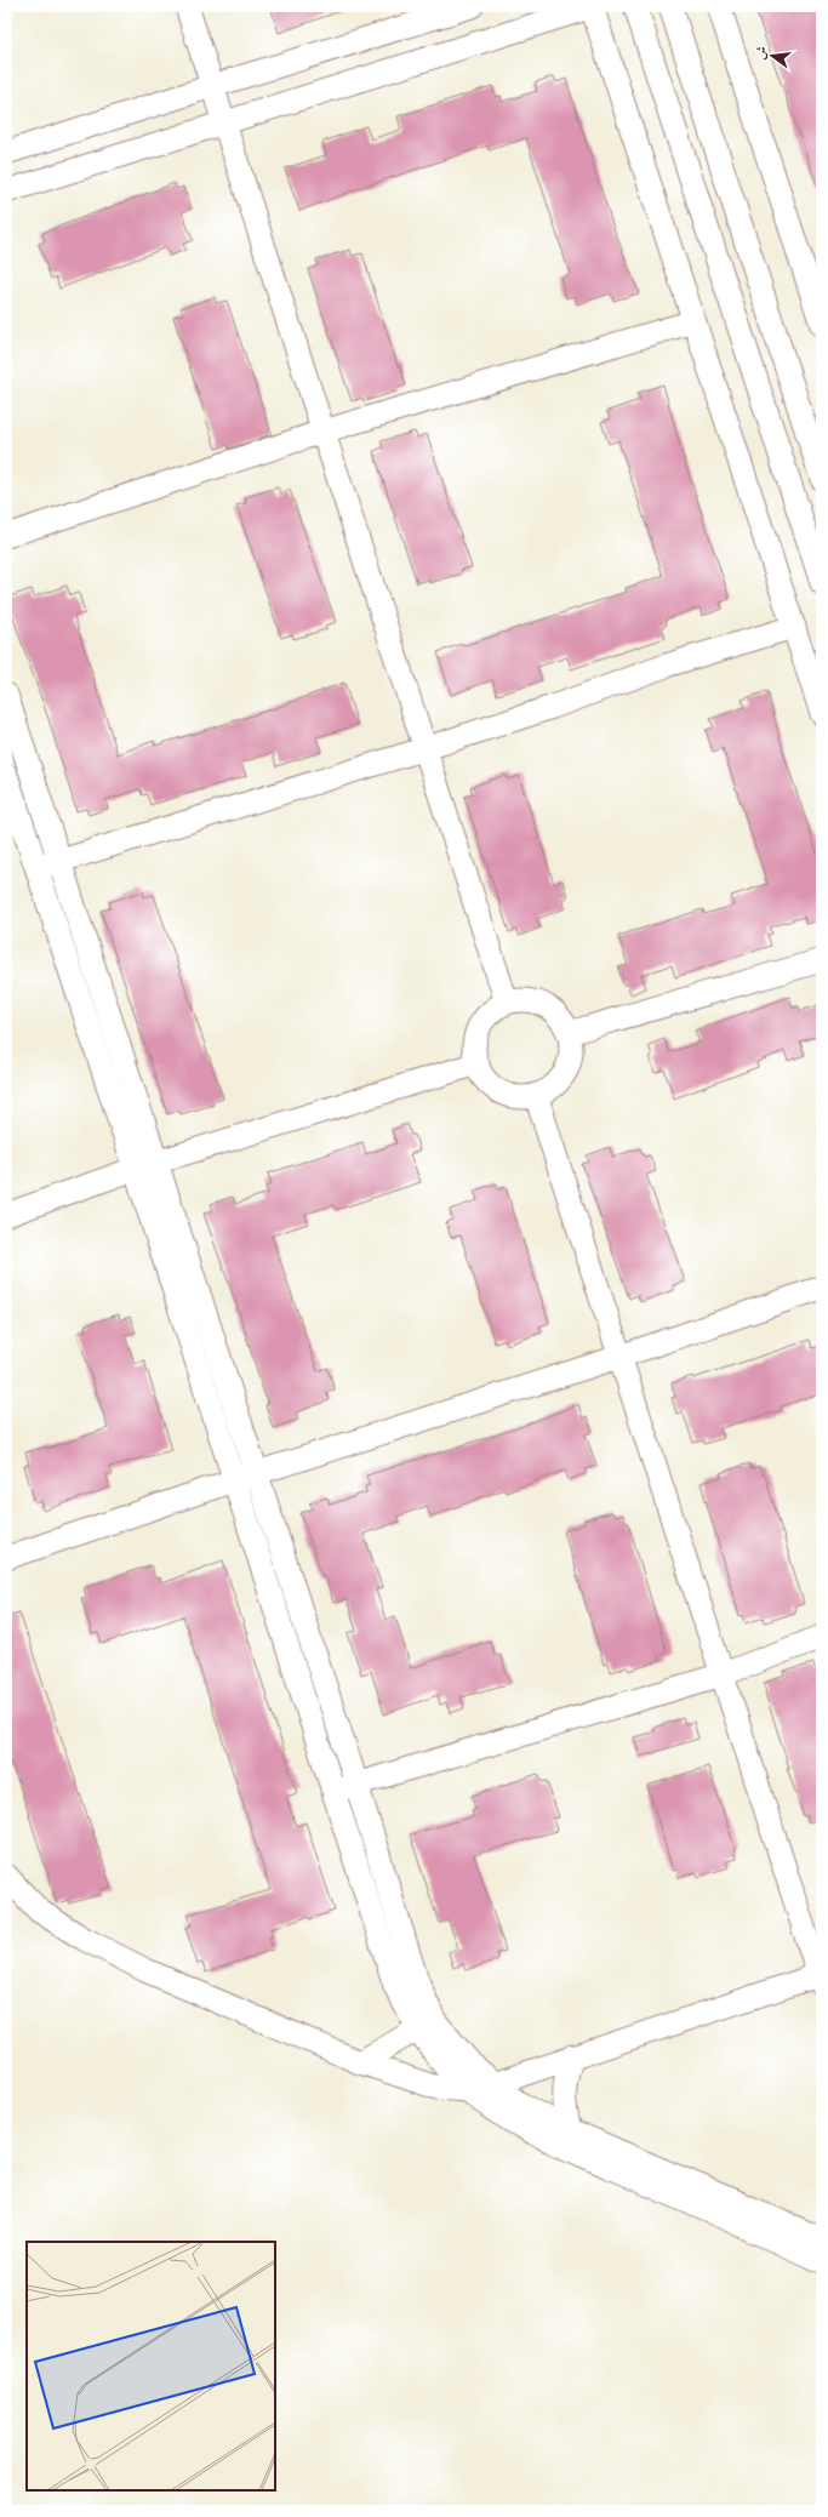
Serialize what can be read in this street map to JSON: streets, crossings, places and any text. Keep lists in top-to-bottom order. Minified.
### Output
{"north":"left"}
